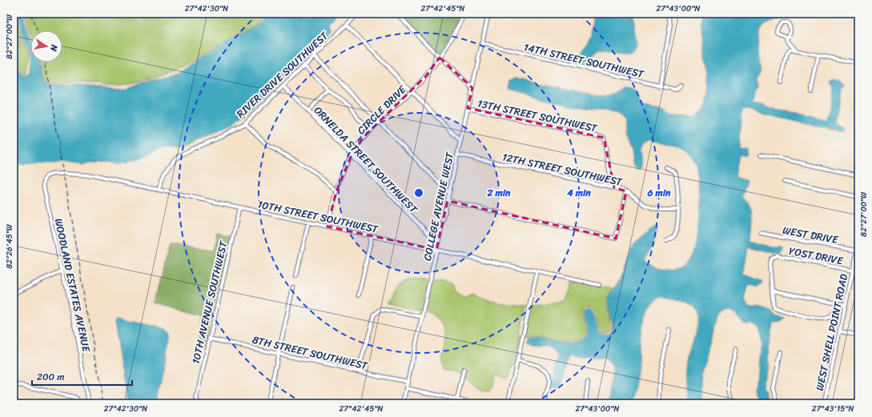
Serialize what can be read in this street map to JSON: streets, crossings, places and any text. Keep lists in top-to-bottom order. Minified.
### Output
{"streets":{"street":["14TH STREET SOUTHWEST","RIVER DRIVE SOUTHWEST","CIRCLE DRIVE","13TH STREET SOUTHWEST","ORNELDA STREET SOUTHWEST","12TH STREET SOUTHWEST","COLLEGE AVENUE WEST","10TH STREET SOUTHWEST","WEST DRIVE","YOST DRIVE","WOODLAND ESTATES AVENUE","10TH AVENUE SOUTHWEST","WEST SHELL POINT ROAD","8TH STREET SOUTHWEST"]},"crossings":[["14TH STREET SOUTHWEST","COLLEGE AVENUE WEST"],["RIVER DRIVE SOUTHWEST","ORNELDA STREET SOUTHWEST"],["RIVER DRIVE SOUTHWEST","10TH STREET SOUTHWEST"],["CIRCLE DRIVE","ORNELDA STREET SOUTHWEST"],["CIRCLE DRIVE","10TH STREET SOUTHWEST"],["13TH STREET SOUTHWEST","12TH STREET SOUTHWEST"],["13TH STREET SOUTHWEST","COLLEGE AVENUE WEST"],["ORNELDA STREET SOUTHWEST","COLLEGE AVENUE WEST"],["12TH STREET SOUTHWEST","COLLEGE AVENUE WEST"],["COLLEGE AVENUE WEST","10TH STREET SOUTHWEST"],["COLLEGE AVENUE WEST","8TH STREET SOUTHWEST"],["10TH STREET SOUTHWEST","WOODLAND ESTATES AVENUE"],["10TH STREET SOUTHWEST","10TH AVENUE SOUTHWEST"],["WEST DRIVE","WEST SHELL POINT ROAD"],["YOST DRIVE","WEST SHELL POINT ROAD"],["10TH AVENUE SOUTHWEST","8TH STREET SOUTHWEST"]],"scale_bar":"200 m","north":"right","coordinates":["27°42'30\"N","27°42'45\"N","27°43'00\"N","82°27'00\"W","82°26'45\"W","27°43'15\"N"],"rings":["2 min","4 min","6 min"]}
